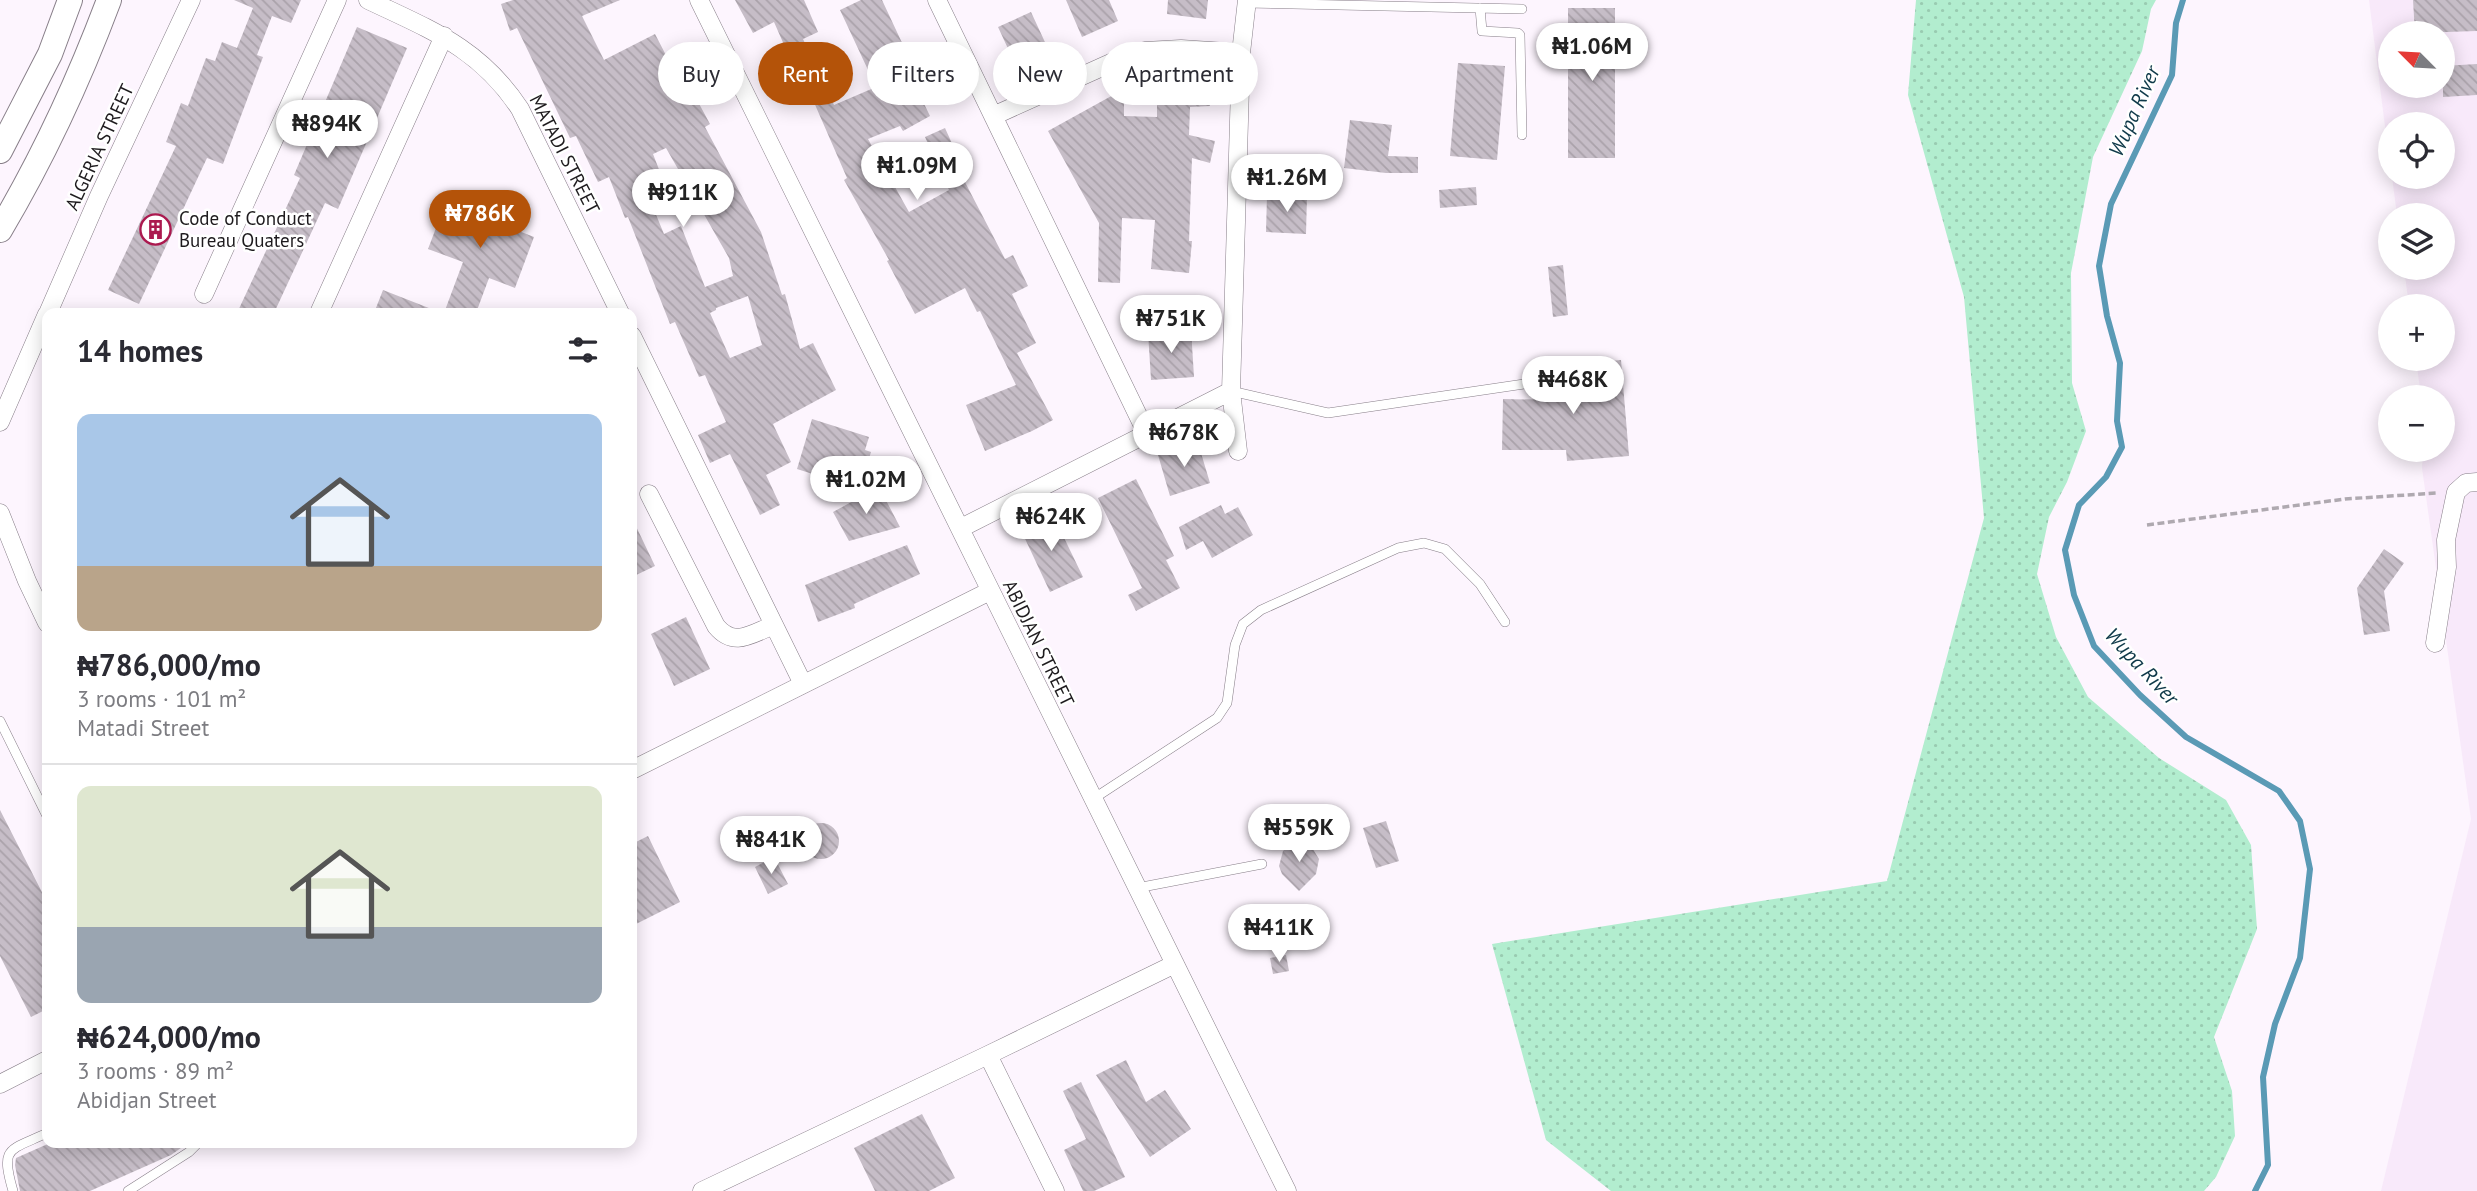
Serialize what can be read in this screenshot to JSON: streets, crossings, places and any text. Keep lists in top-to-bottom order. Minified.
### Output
{"streets":{"street":["ALGERIA STREET","MATADI STREET","ABIDJAN STREET"]},"water":["Wupa River"],"places":{"building":["Code of Conduct Bureau Quaters"]},"north":"top left","page":{"map_buttons":["+","−"],"price":["₦1.06M","₦894K","₦1.09M","₦1.26M","₦911K","₦786K","₦751K","₦468K","₦678K","₦1.02M","₦624K","₦559K","₦841K","₦411K"],"chip":["Buy","Rent","Filters","New","Apartment"],"heading":"14 homes","list":[{"name":"₦786,000/mo","note":"3 rooms · 101 m² · Matadi Street"},{"name":"₦624,000/mo","note":"3 rooms · 89 m² · Abidjan Street"}]}}
